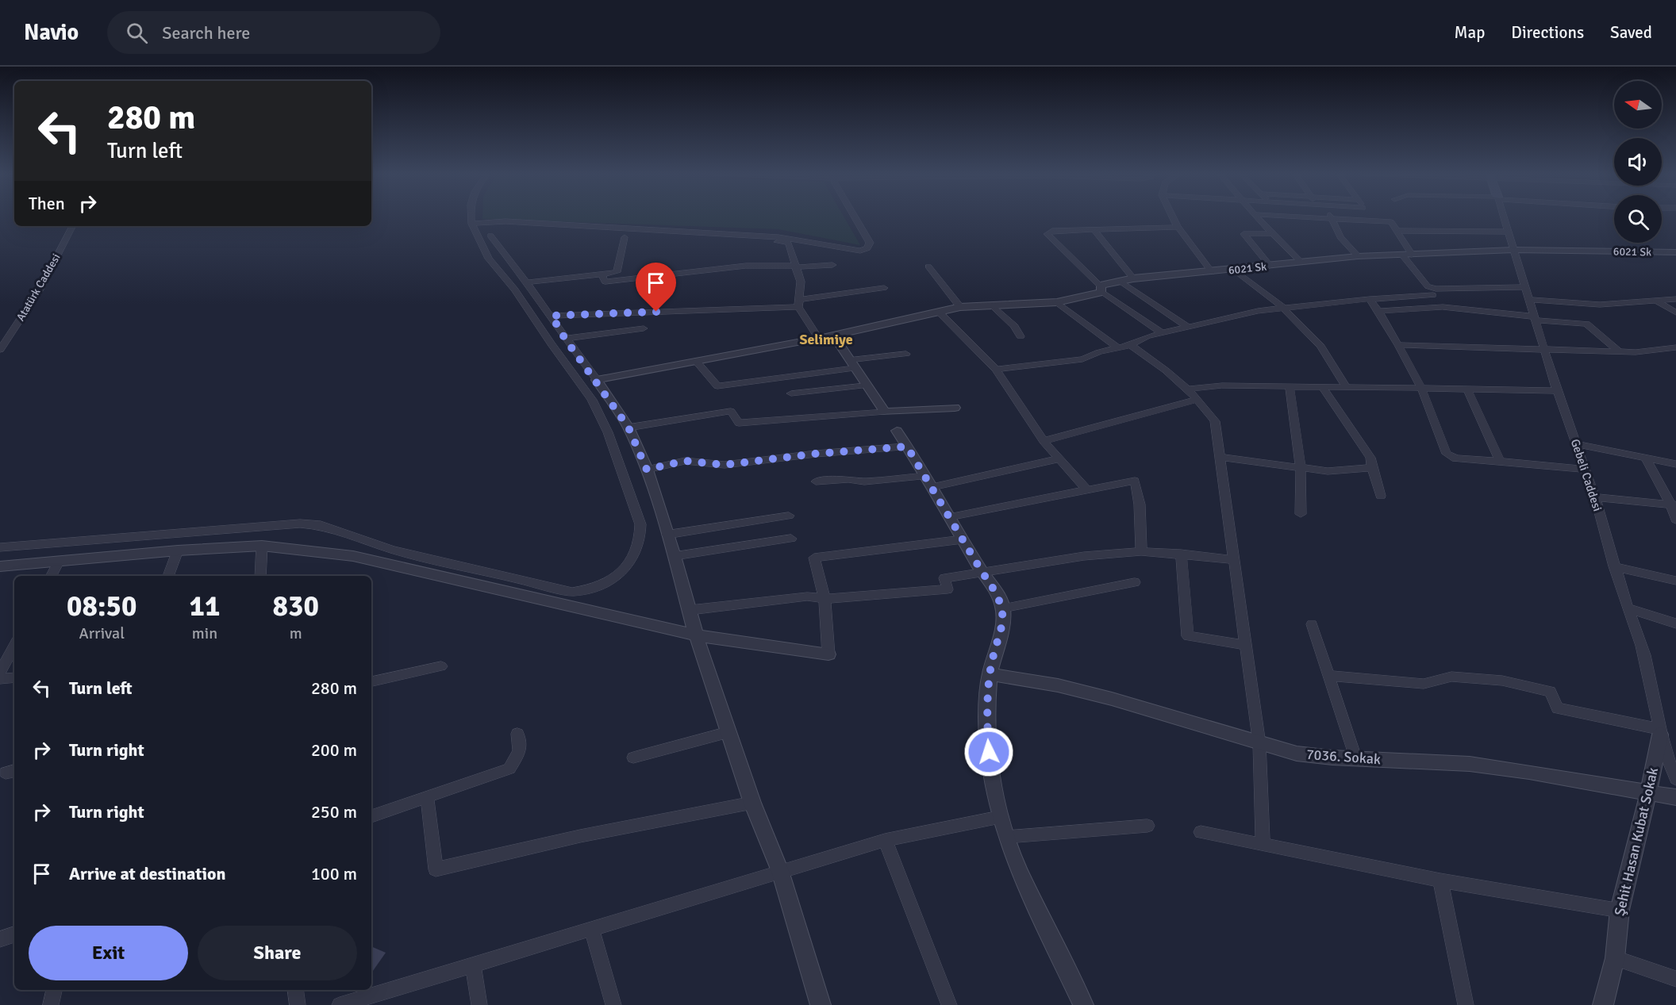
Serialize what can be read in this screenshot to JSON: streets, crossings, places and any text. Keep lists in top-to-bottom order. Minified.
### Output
{"streets":{"street":["6021 Sk","Atatürk Caddesi","Gebeli Caddesi","7036. Sokak","Şehit Hasan Kubat Sokak"]},"crossings":[["6021 Sk","Gebeli Caddesi"],["Gebeli Caddesi","Şehit Hasan Kubat Sokak"],["7036. Sokak","Şehit Hasan Kubat Sokak"]],"districts":["Selimiye"],"north":"left","page":{"header":"Navio","search":"Search here","nav":["Map","Directions","Saved"],"turn":["280 m","Turn left"],"then":"Then","eta":["08:50","Arrival","11","min","830","m"],"list":[{"name":"Turn left","value":"280 m"},{"name":"Turn right","value":"200 m"},{"name":"Turn right","value":"250 m"},{"name":"Arrive at destination","value":"100 m"}],"buttons":["Exit","Share"]}}
